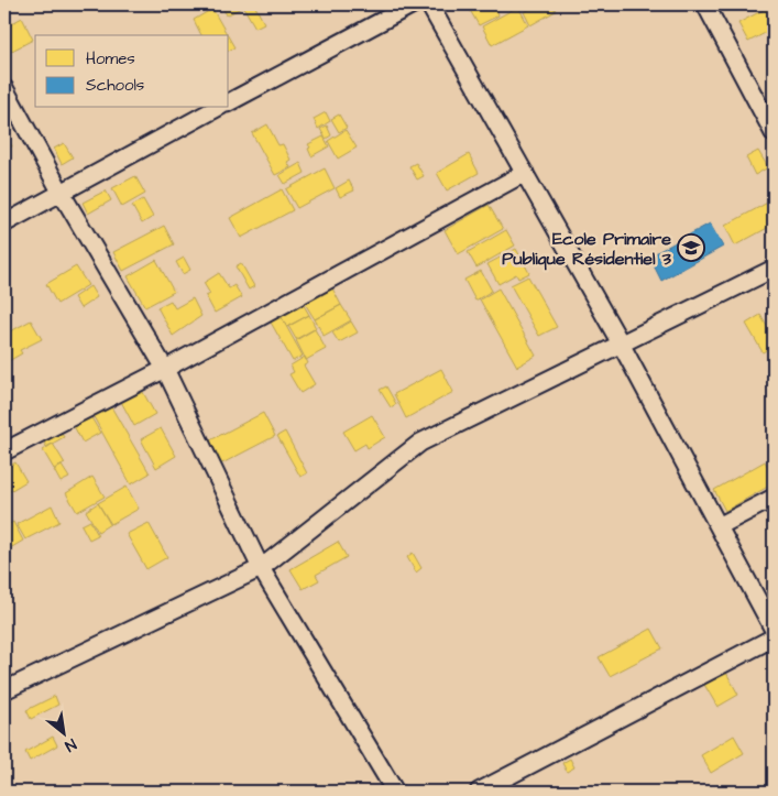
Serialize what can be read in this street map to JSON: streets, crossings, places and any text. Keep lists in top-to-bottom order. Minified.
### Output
{"places":{"school or university":["Ecole Primaire Publique Résidentiel 3"]},"legend":["Homes","Schools"],"north":"bottom right"}
